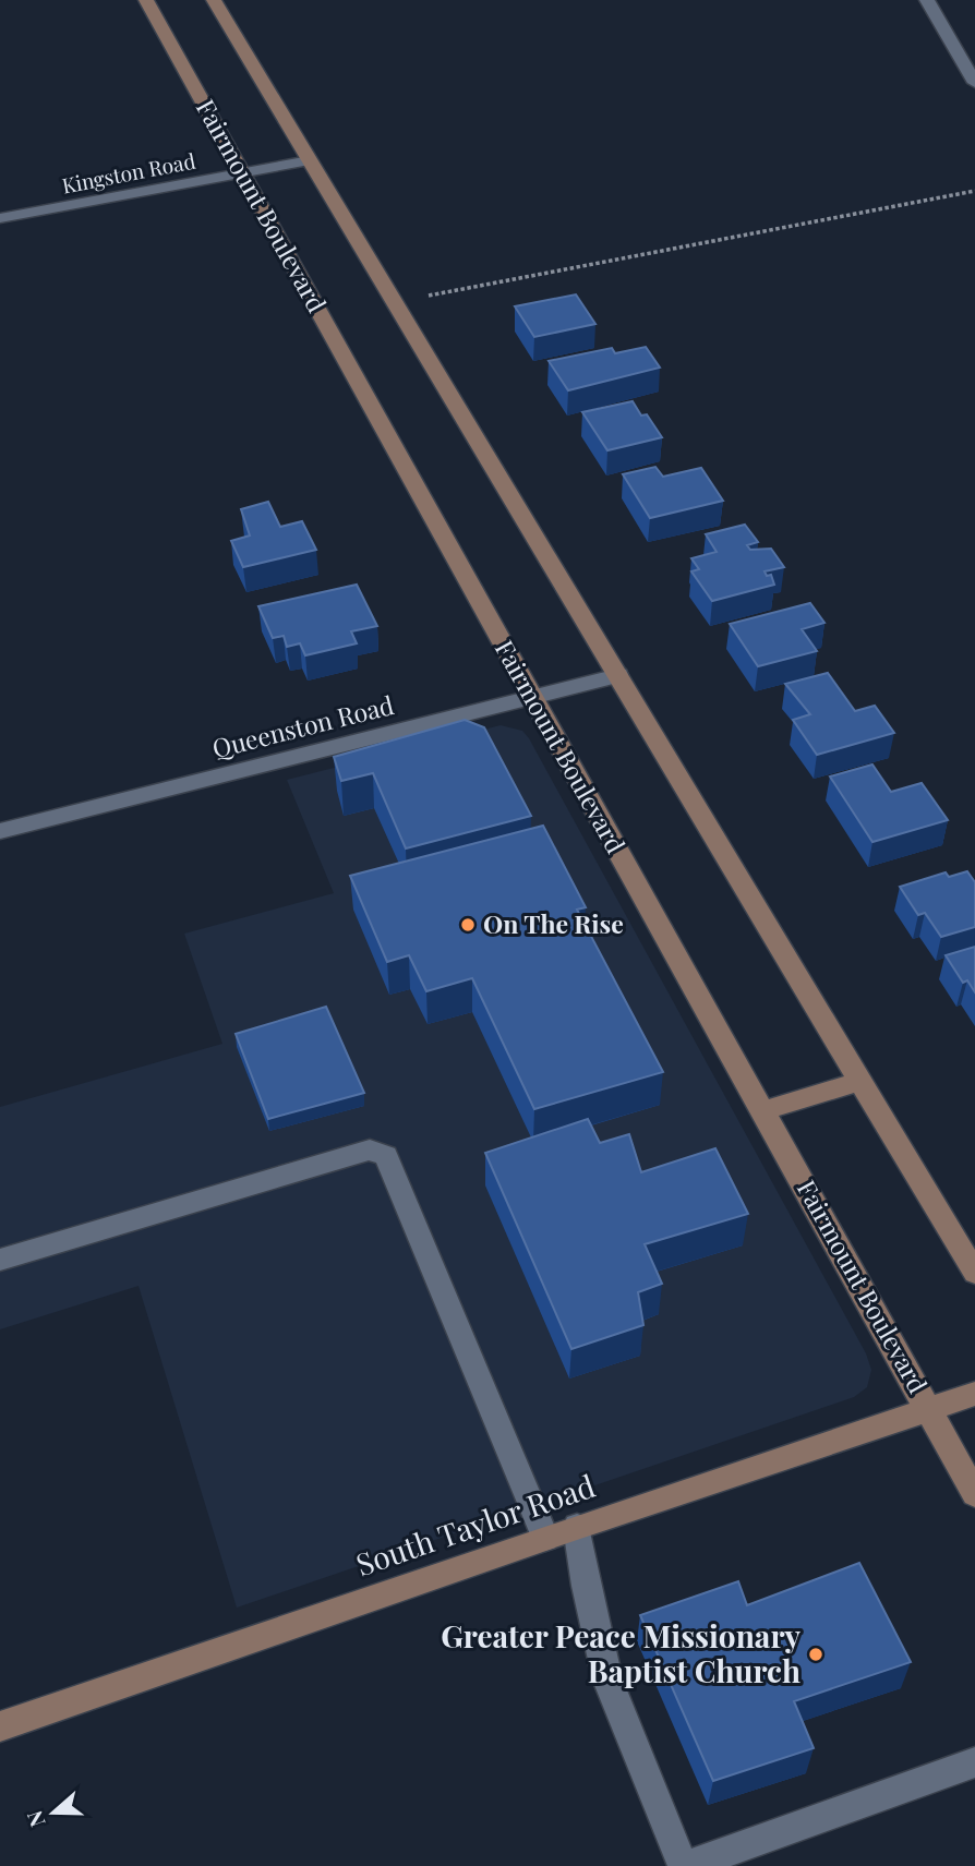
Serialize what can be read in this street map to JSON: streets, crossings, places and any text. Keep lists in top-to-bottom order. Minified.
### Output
{"streets":{"main road":["Fairmount Boulevard","South Taylor Road"],"street":["Kingston Road","Queenston Road"]},"crossings":[["Kingston Road","Fairmount Boulevard"],["Fairmount Boulevard","Queenston Road"],["Fairmount Boulevard","South Taylor Road"]],"places":["On The Rise","Greater Peace Missionary Baptist Church"],"north":"left"}
